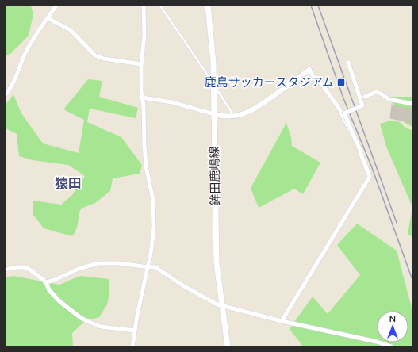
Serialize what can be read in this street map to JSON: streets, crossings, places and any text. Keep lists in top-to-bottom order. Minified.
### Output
{"streets":{"main road":["鉾田鹿嶋線"]},"districts":["猿田"],"places":{"transit":["鹿島サッカースタジアム"]},"north":"top"}
